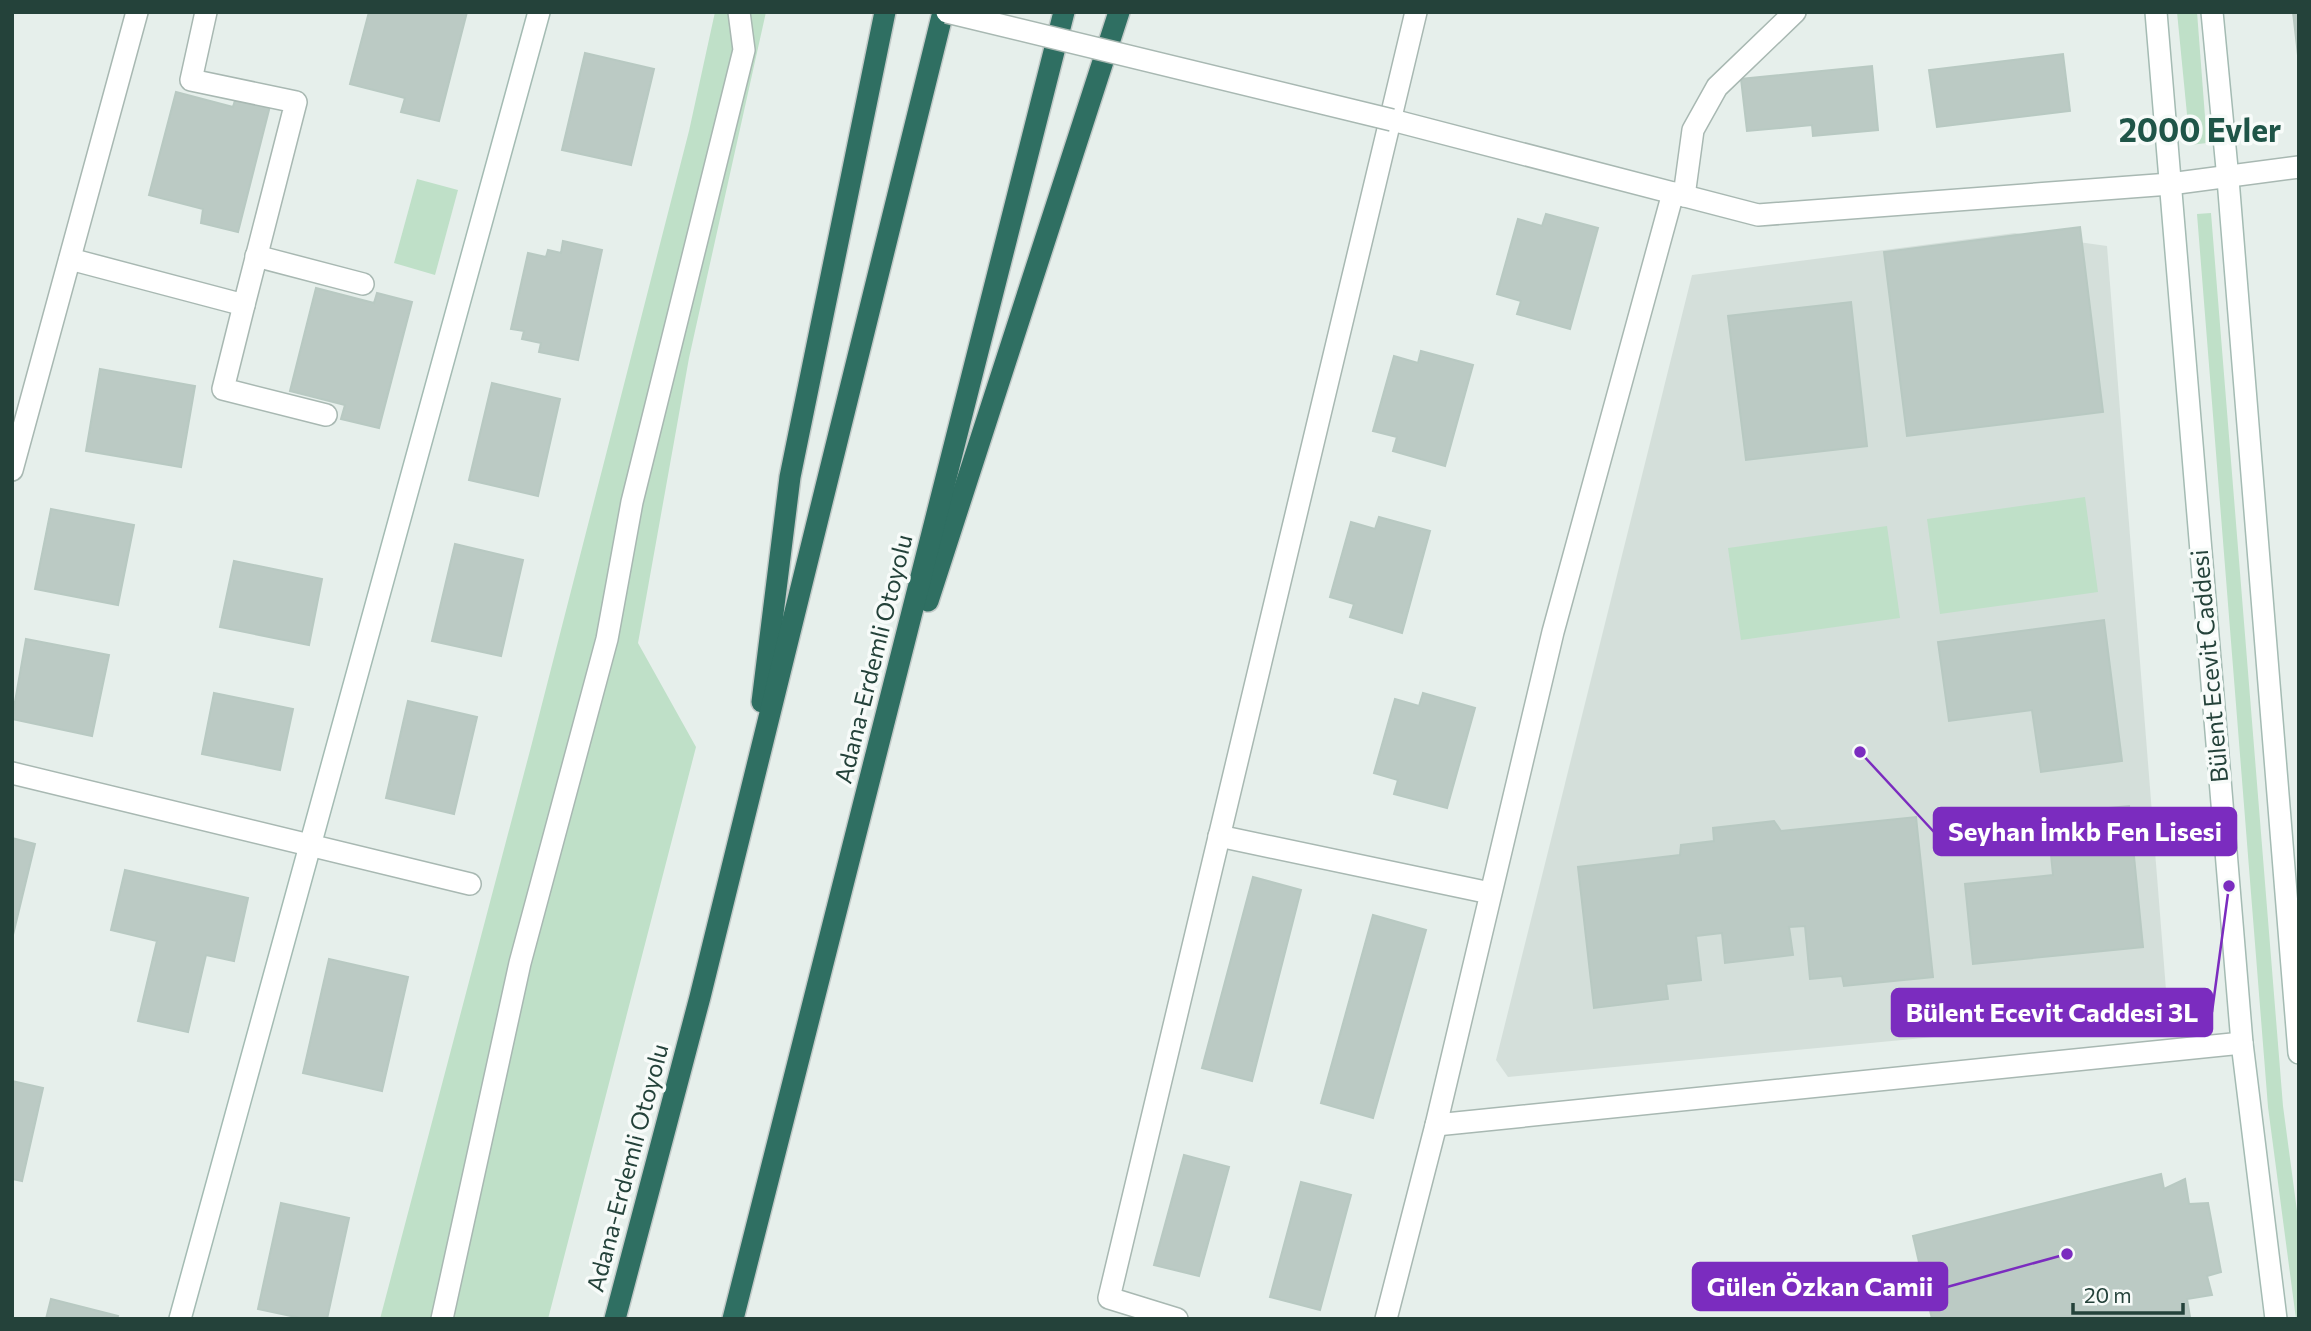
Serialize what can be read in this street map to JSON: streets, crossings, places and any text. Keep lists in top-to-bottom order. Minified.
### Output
{"streets":{"highway":["Adana-Erdemli Otoyolu"],"street":["Bülent Ecevit Caddesi"]},"districts":["2000 Evler"],"places":["Seyhan İmkb Fen Lisesi","Bülent Ecevit Caddesi 3L","Gülen Özkan Camii"],"scale_bar":"20 m"}
